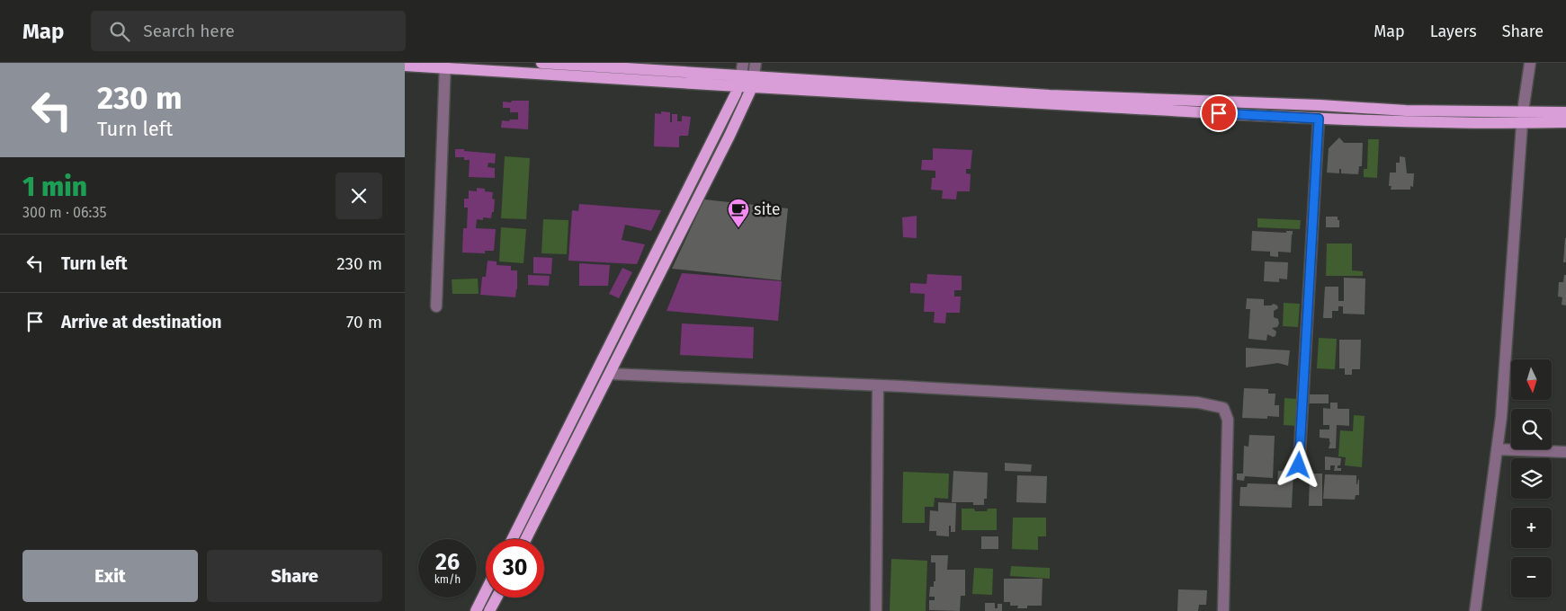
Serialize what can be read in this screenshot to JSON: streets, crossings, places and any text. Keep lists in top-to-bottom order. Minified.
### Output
{"places":{"cafe":["site"]},"north":"bottom","page":{"header":"Map","search":"Search here","nav":["Map","Layers","Share"],"turn":["230 m","Turn left"],"heading":["1 min","300 m · 06:35"],"list":[{"name":"Turn left","value":"230 m"},{"name":"Arrive at destination","value":"70 m"}],"map_buttons":["+","−"],"speed":"26 km/h","limit":"30","buttons":["Exit","Share"]}}
